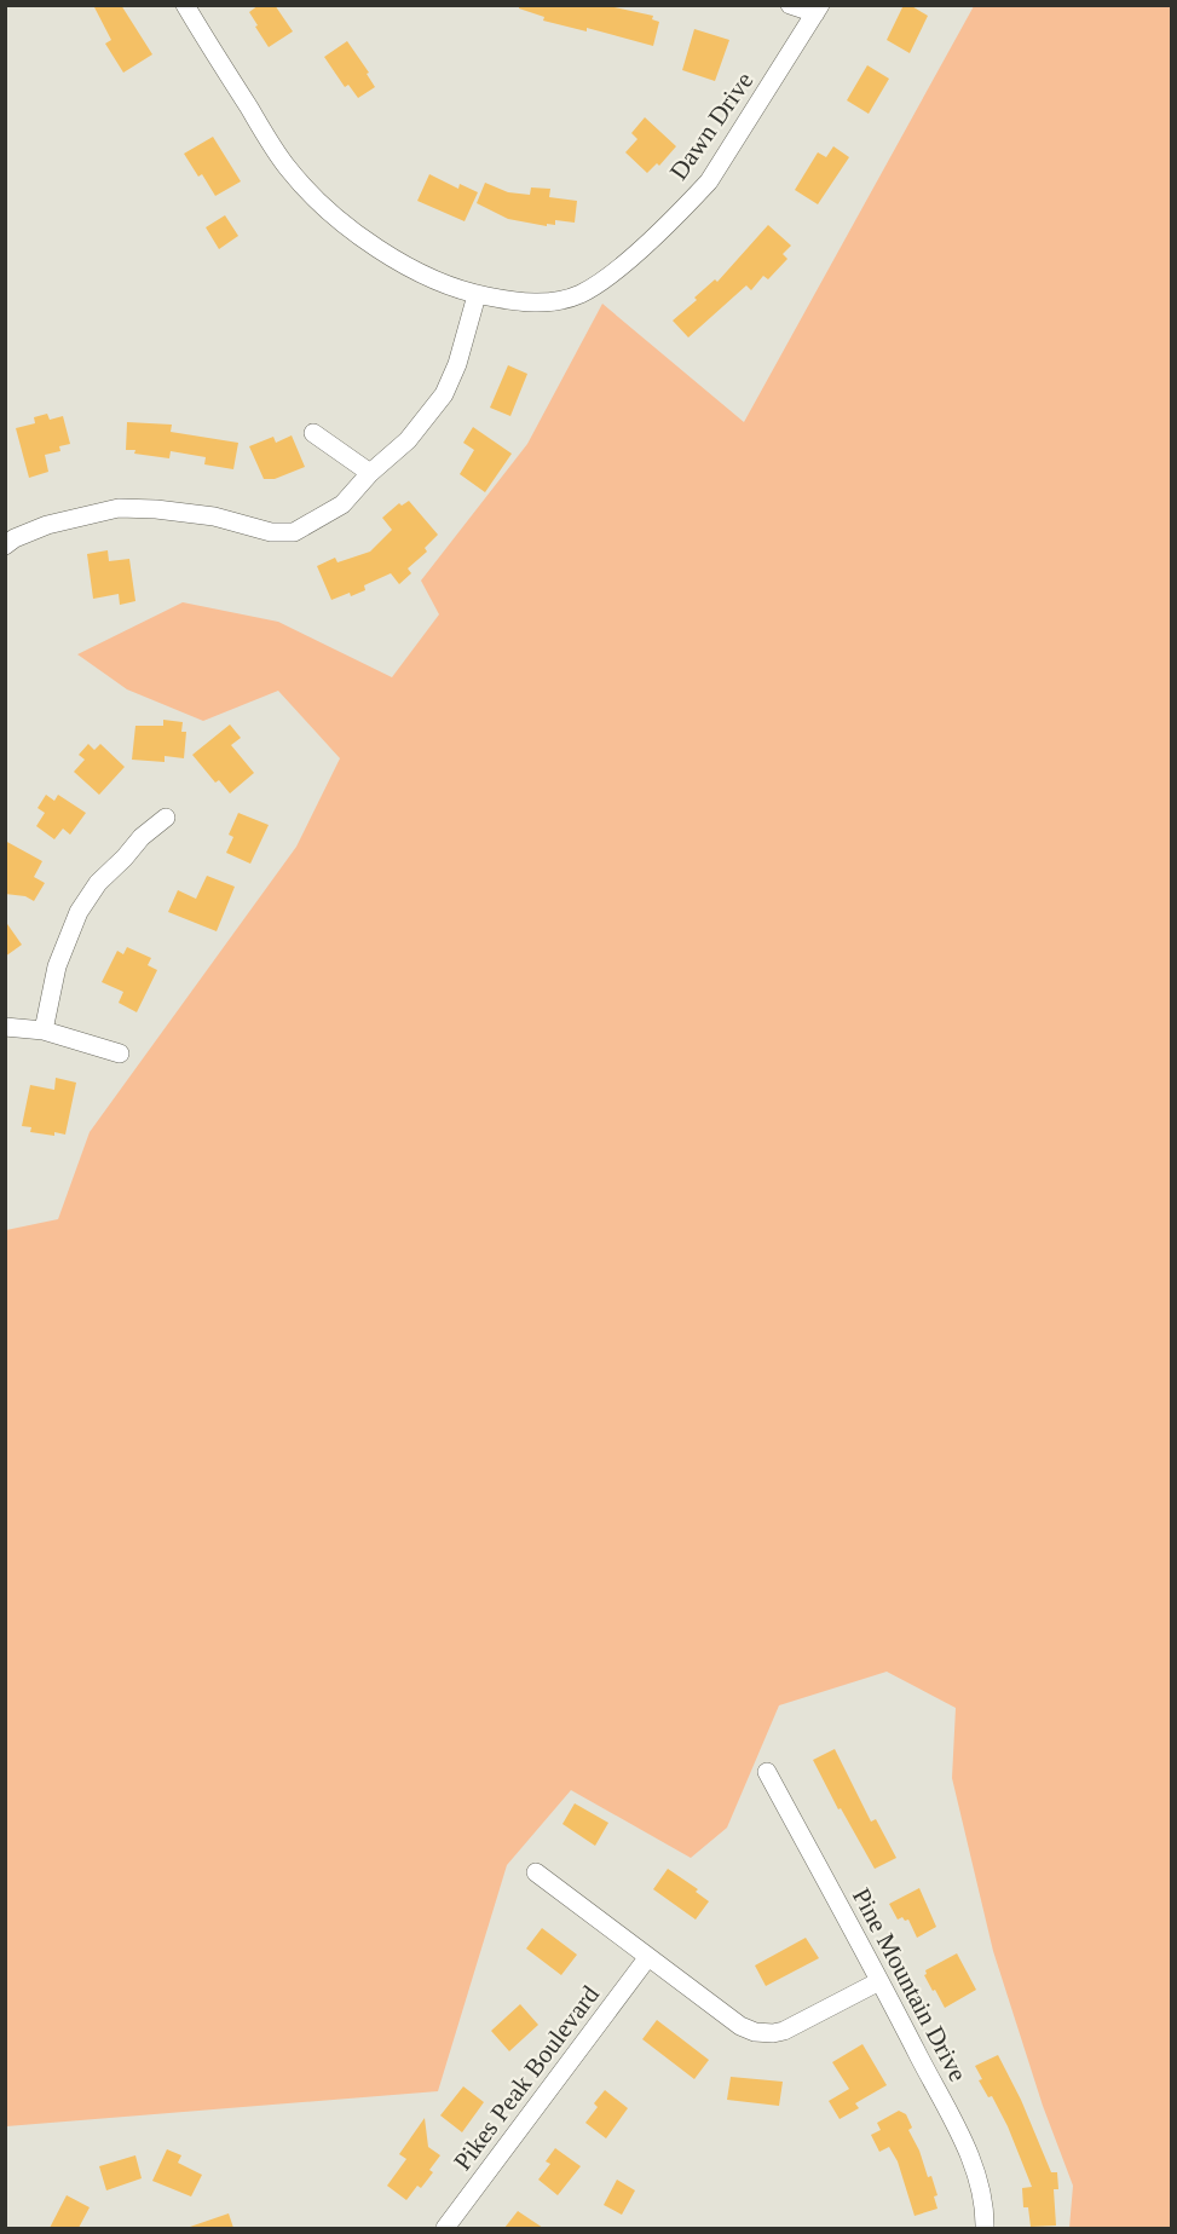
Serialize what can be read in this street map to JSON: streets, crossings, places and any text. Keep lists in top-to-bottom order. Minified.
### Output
{"streets":{"street":["Dawn Drive","Pine Mountain Drive","Pikes Peak Boulevard"]}}
